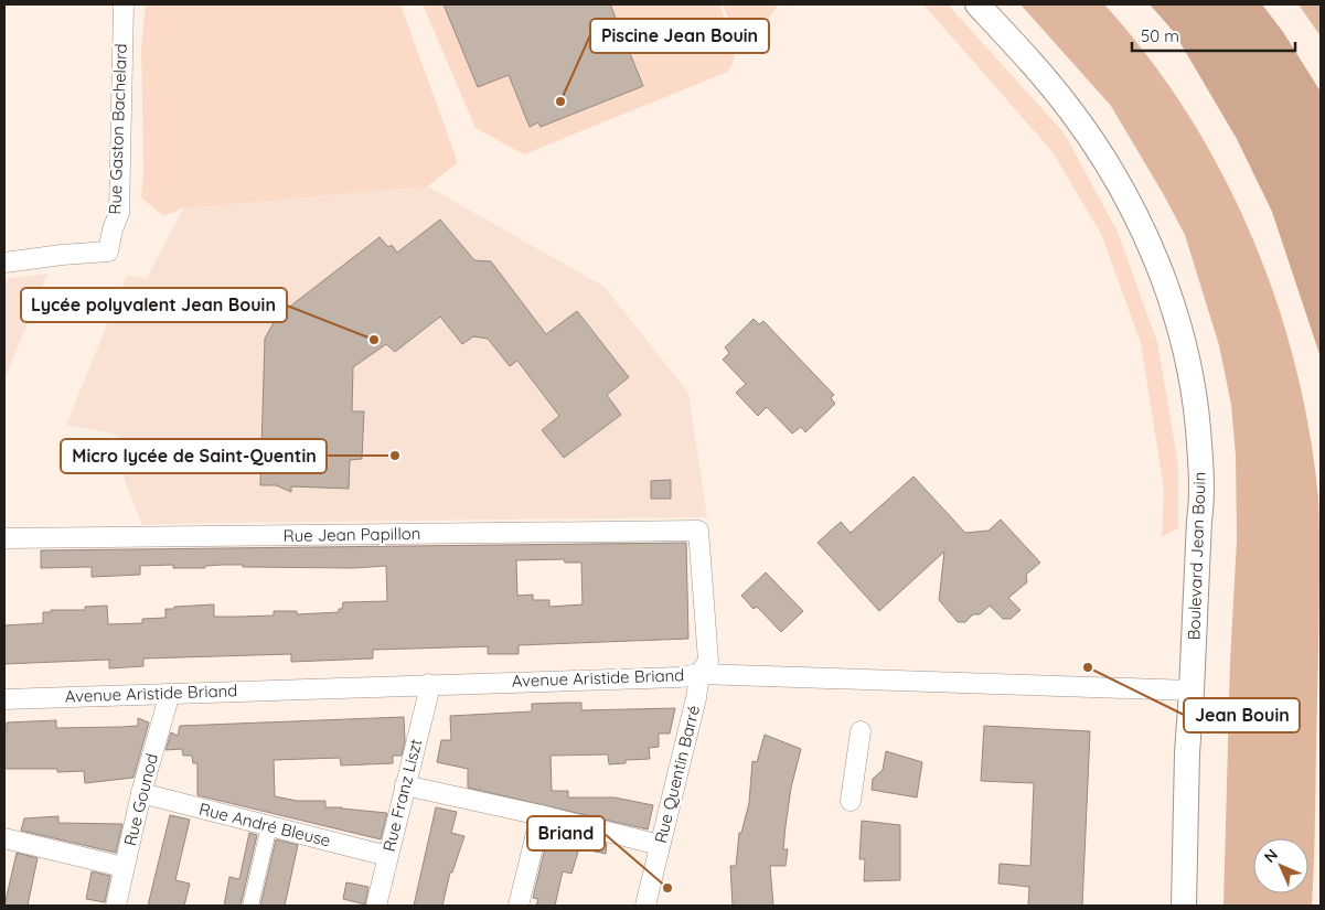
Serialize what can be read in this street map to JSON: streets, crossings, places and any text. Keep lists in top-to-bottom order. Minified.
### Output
{"streets":{"street":["Rue Gaston Bachelard","Rue Jean Papillon","Boulevard Jean Bouin","Avenue Aristide Briand","Rue Quentin Barré","Rue Franz Liszt","Rue Gounod","Rue André Bleuse"]},"crossings":[["Rue Jean Papillon","Rue Quentin Barré"],["Boulevard Jean Bouin","Avenue Aristide Briand"],["Avenue Aristide Briand","Rue Quentin Barré"],["Avenue Aristide Briand","Rue Franz Liszt"],["Avenue Aristide Briand","Rue Gounod"],["Rue Franz Liszt","Rue André Bleuse"],["Rue Gounod","Rue André Bleuse"]],"places":["Piscine Jean Bouin","Lycée polyvalent Jean Bouin","Micro lycée de Saint-Quentin","Jean Bouin","Briand"],"scale_bar":"50 m","north":"top left"}
